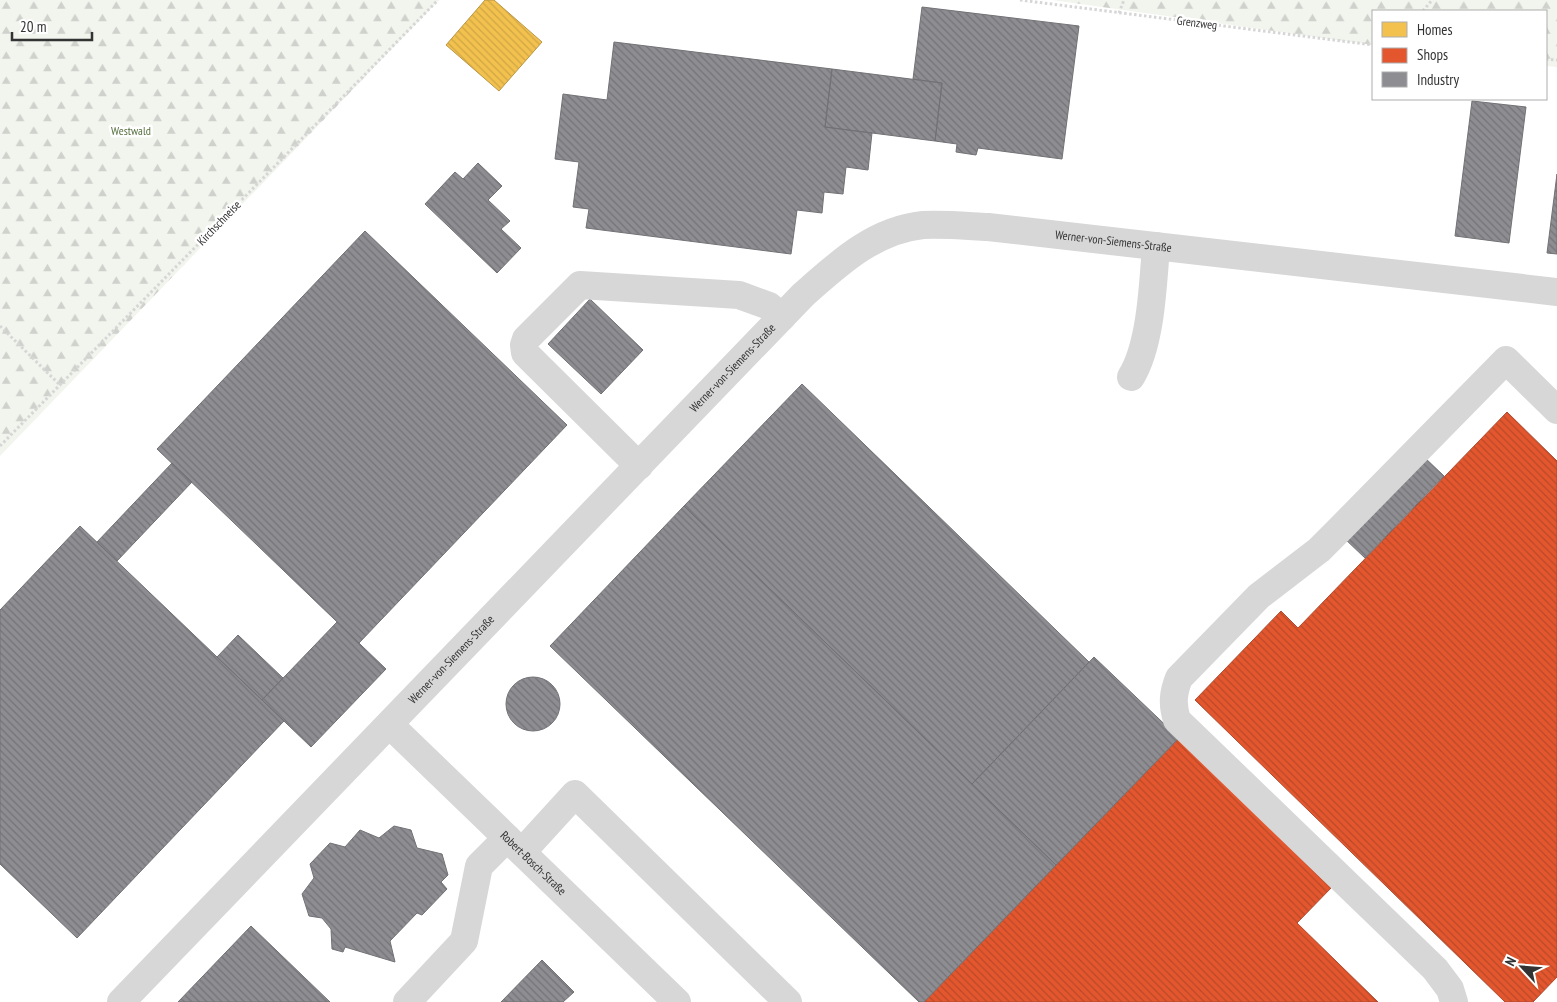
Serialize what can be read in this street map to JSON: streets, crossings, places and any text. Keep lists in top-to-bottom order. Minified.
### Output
{"streets":{"street":["Werner-von-Siemens-Straße","Robert-Bosch-Straße"],"path":["Grenzweg","Kirchschneise"]},"crossings":[["Werner-von-Siemens-Straße","Robert-Bosch-Straße"]],"parks":["Westwald"],"legend":["Homes","Shops","Industry"],"scale_bar":"20 m","north":"top left"}
